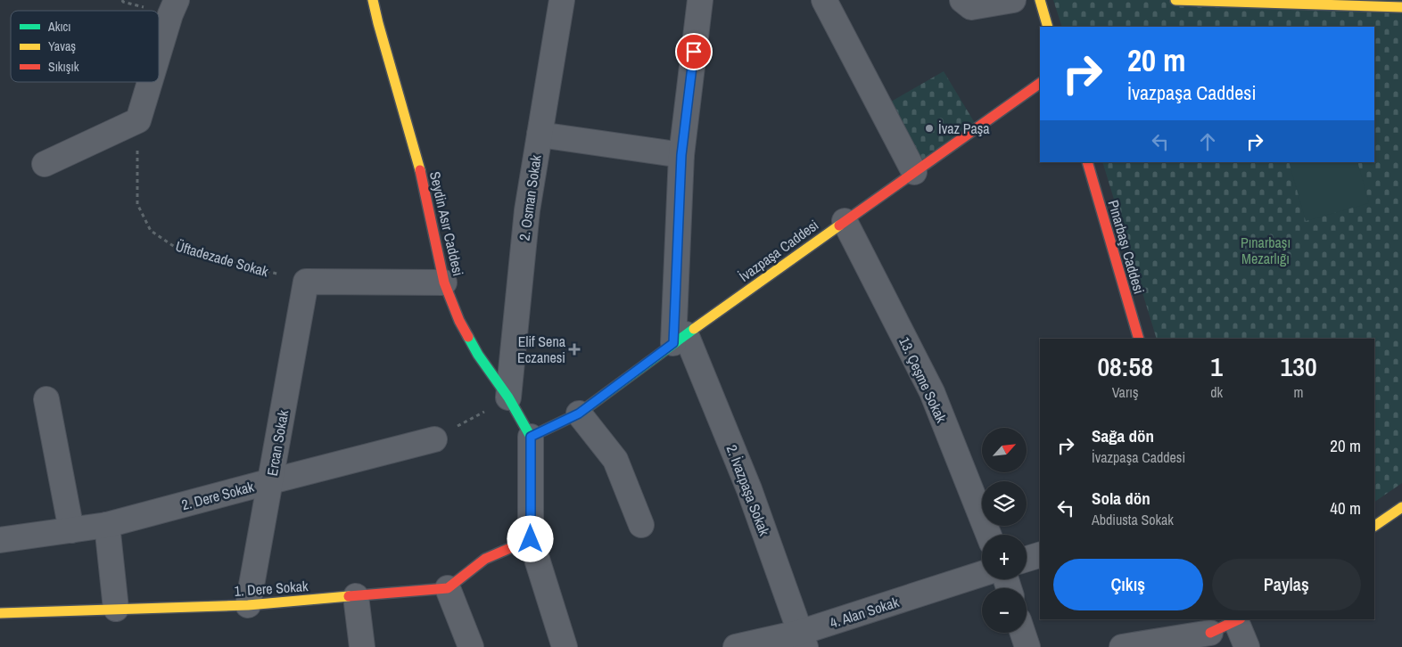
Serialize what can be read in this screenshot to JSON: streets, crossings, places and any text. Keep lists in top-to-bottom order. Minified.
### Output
{"streets":{"main road":["Seydin Asır Caddesi","Pınarbaşı Caddesi","İvazpaşa Caddesi","1. Dere Sokak"],"street":["2. Osman Sokak","13. Çeşme Sokak","Ercan Sokak","2. İvazpaşa Sokak","2. Dere Sokak","4. Alan Sokak"],"path":["Üftadezade Sokak"]},"crossings":[["2. Osman Sokak","Seydin Asır Caddesi"],["Seydin Asır Caddesi","İvazpaşa Caddesi"],["İvazpaşa Caddesi","13. Çeşme Sokak"],["İvazpaşa Caddesi","2. İvazpaşa Sokak"],["Üftadezade Sokak","Ercan Sokak"],["Ercan Sokak","2. Dere Sokak"],["Ercan Sokak","1. Dere Sokak"],["2. İvazpaşa Sokak","4. Alan Sokak"]],"parks":["Pınarbaşı Mezarlığı"],"places":{"other":["İvaz Paşa"],"health":["Elif Sena Eczanesi"]},"legend":["Akıcı","Yavaş","Sıkışık"],"north":"top right","page":{"turn":["20 m","İvazpaşa Caddesi"],"eta":["08:58","Varış","1","dk","130","m"],"list":[{"name":"Sağa dön","note":"İvazpaşa Caddesi","value":"20 m"},{"name":"Sola dön","note":"Abdiusta Sokak","value":"40 m"}],"map_buttons":["+","−"],"buttons":["Çıkış","Paylaş"]}}
